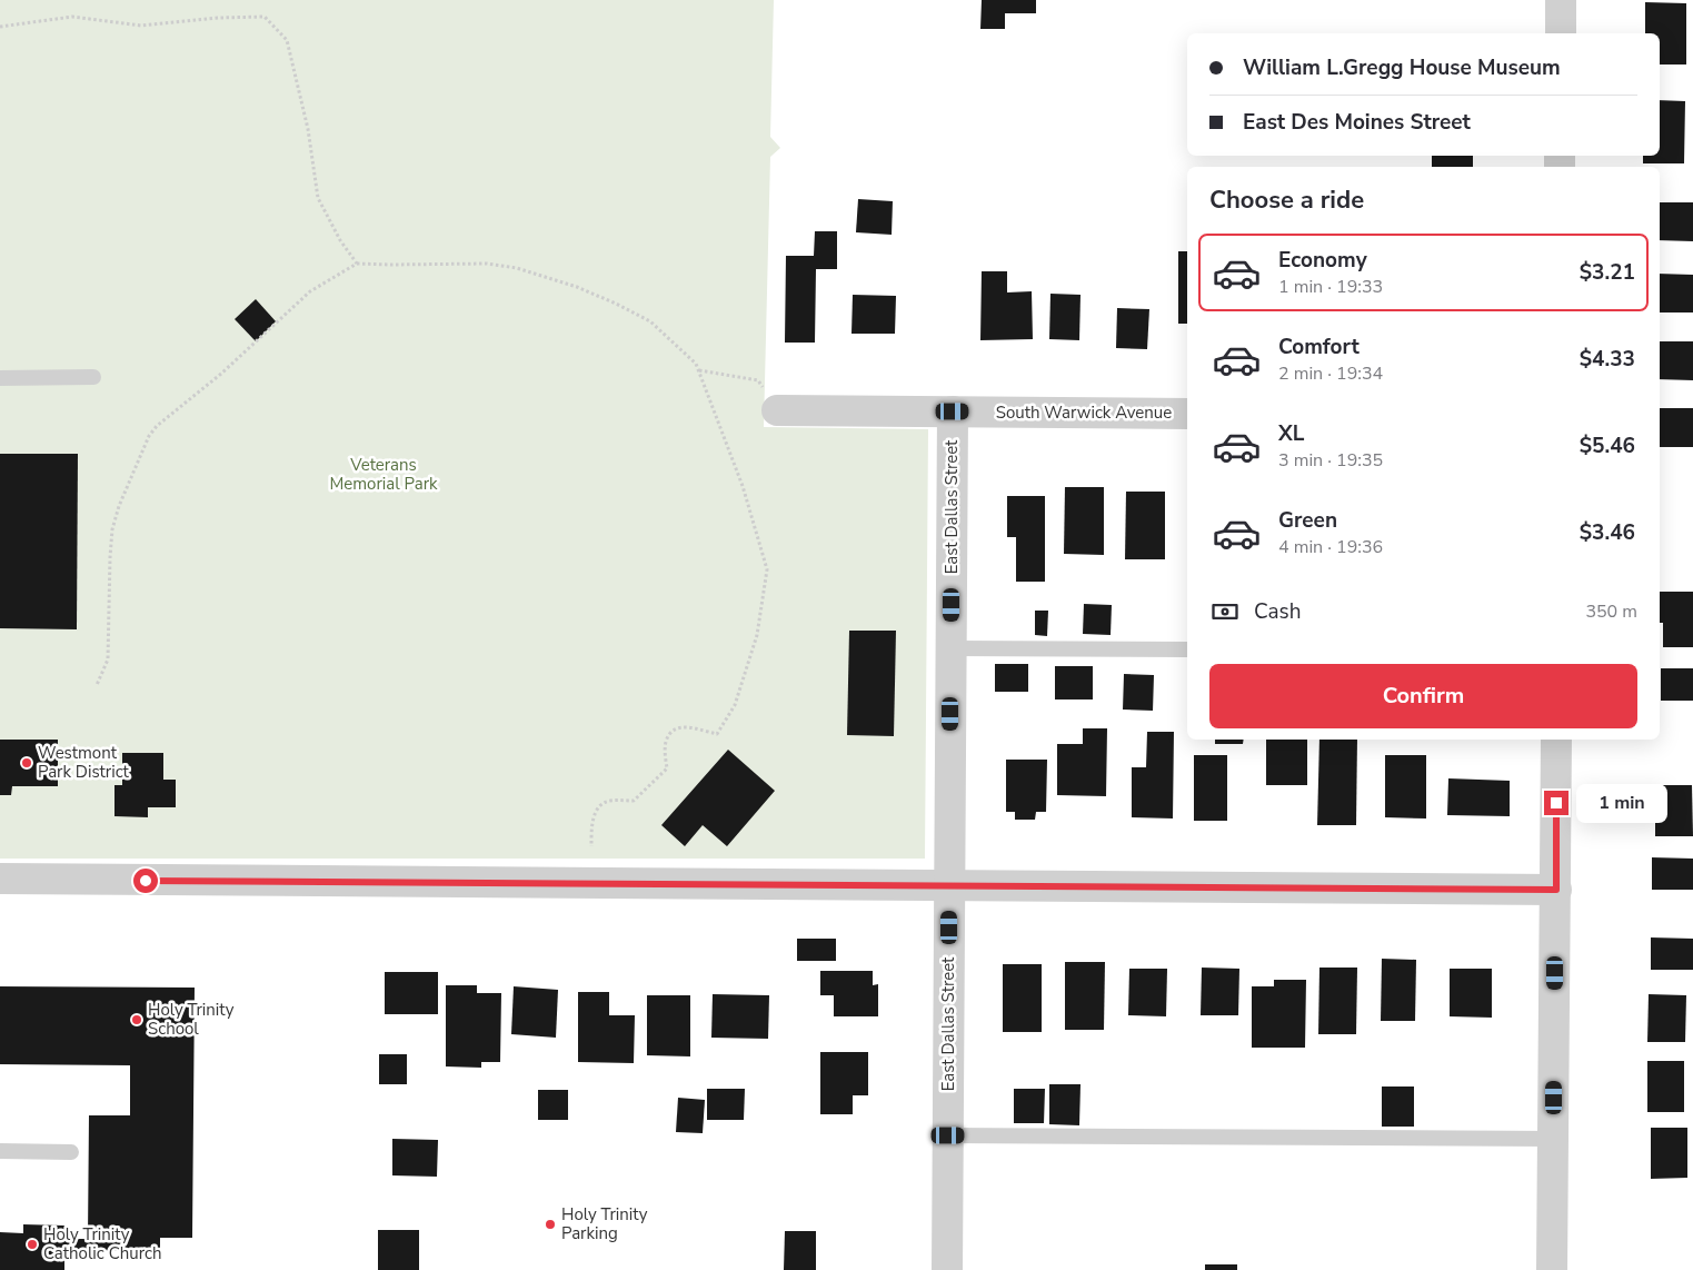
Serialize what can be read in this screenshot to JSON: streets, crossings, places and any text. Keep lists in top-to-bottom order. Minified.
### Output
{"streets":{"street":["South Warwick Avenue","East Dallas Street"]},"crossings":[["South Warwick Avenue","East Dallas Street"]],"parks":["Veterans Memorial Park"],"places":["Westmont Park District","Holy Trinity School","Holy Trinity Parking","Holy Trinity Catholic Church"],"page":{"banner":["William L.Gregg House Museum","East Des Moines Street"],"heading":"Choose a ride","list":[{"name":"Economy","note":"1 min · 19:33","value":"$3.21"},{"name":"Comfort","note":"2 min · 19:34","value":"$4.33"},{"name":"XL","note":"3 min · 19:35","value":"$5.46"},{"name":"Green","note":"4 min · 19:36","value":"$3.46"}],"pay":["Cash","350 m"],"buttons":"Confirm","bubble":"1 min"}}
